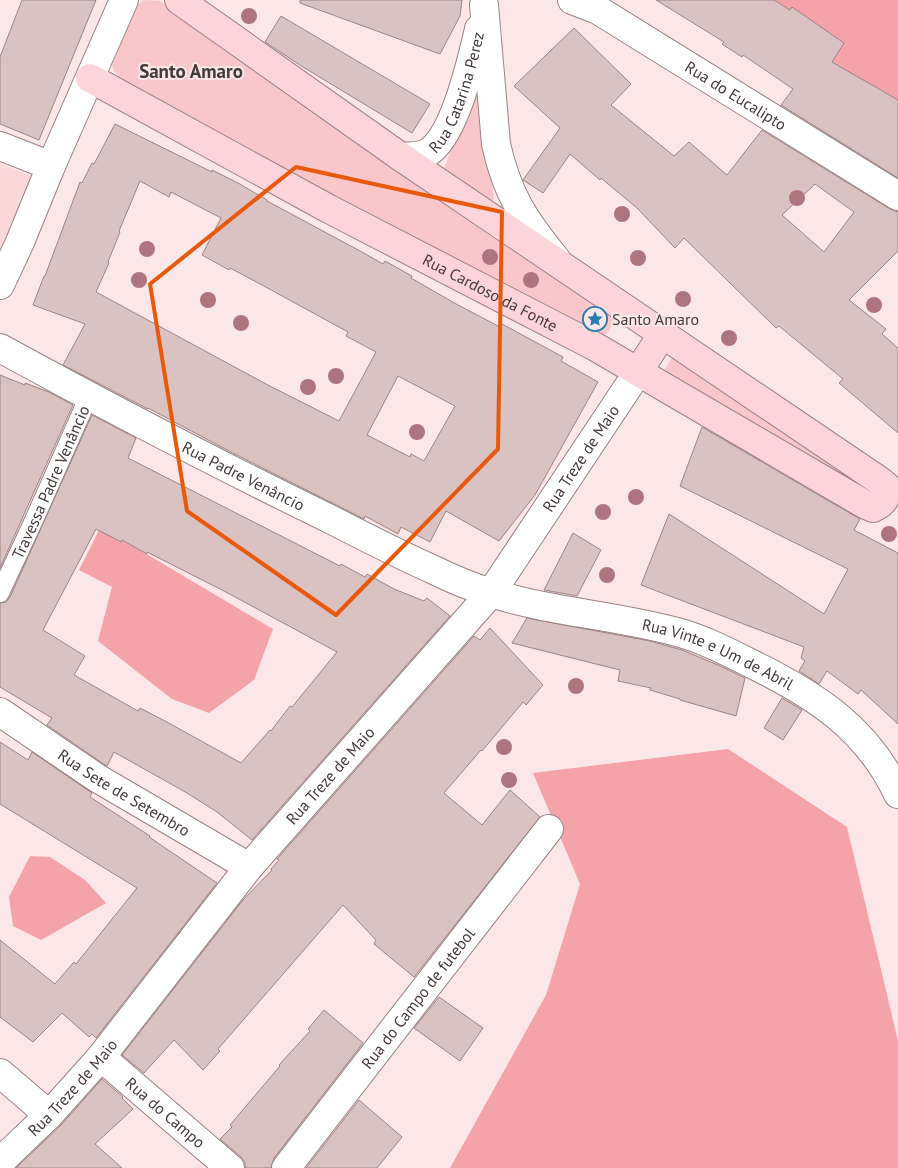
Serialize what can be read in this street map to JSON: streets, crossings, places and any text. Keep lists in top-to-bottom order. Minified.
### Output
{"streets":{"main road":["Rua Cardoso da Fonte"],"street":["Rua Catarina Perez","Rua do Eucalipto","Rua Treze de Maio","Rua Padre Venâncio","Rua Vinte e Um de Abril","Rua Sete de Setembro","Rua do Campo de futebol","Rua do Campo"],"lane":["Travessa Padre Venâncio"]},"crossings":[["Rua Catarina Perez","Rua Cardoso da Fonte"],["Rua Cardoso da Fonte","Rua Treze de Maio"],["Rua Treze de Maio","Rua Padre Venâncio"],["Rua Treze de Maio","Rua Vinte e Um de Abril"],["Rua Treze de Maio","Rua Sete de Setembro"],["Rua Treze de Maio","Rua do Campo"],["Rua Padre Venâncio","Travessa Padre Venâncio"],["Rua Padre Venâncio","Rua Vinte e Um de Abril"]],"districts":["Santo Amaro"],"places":{"place":["Santo Amaro"]}}
